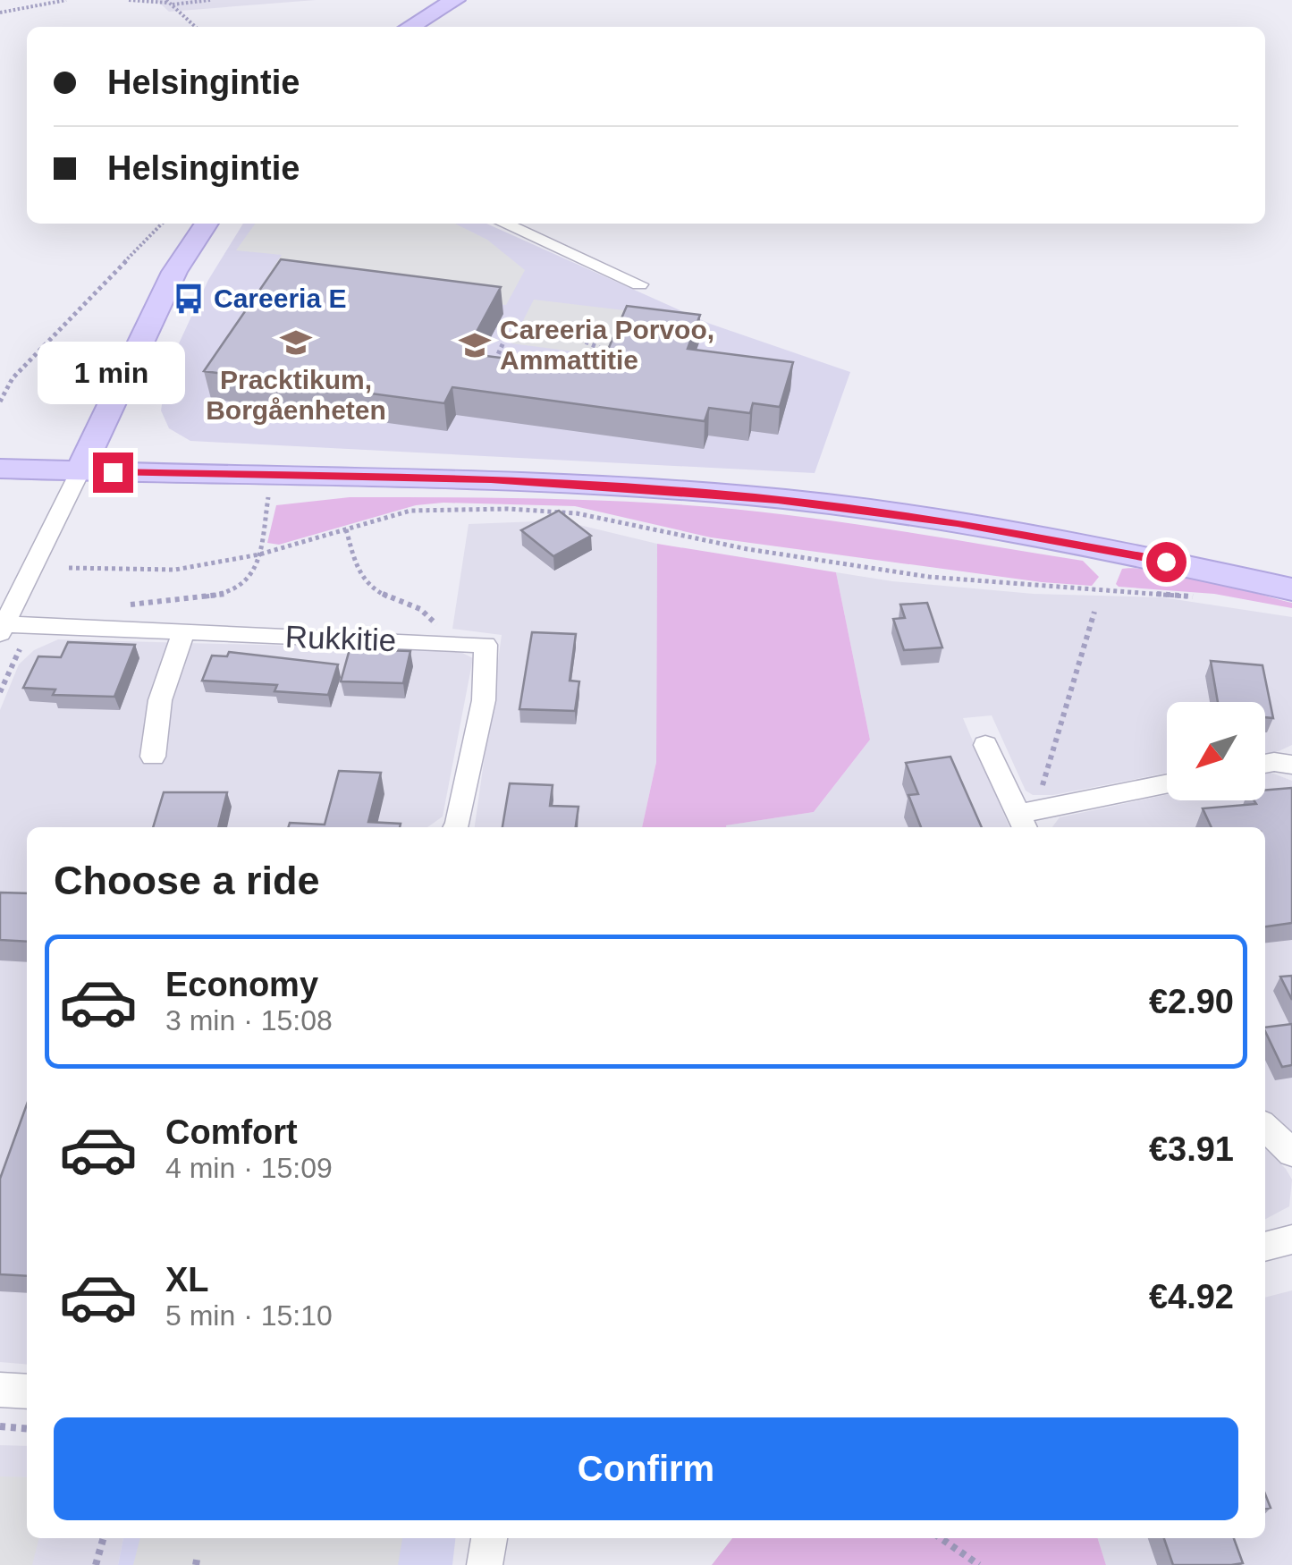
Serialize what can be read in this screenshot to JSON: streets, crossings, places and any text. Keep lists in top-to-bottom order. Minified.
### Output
{"streets":{"street":["Rukkitie"]},"places":{"bus stop":["Careeria E"],"school or university":["Pracktikum, Borgåenheten","Careeria Porvoo, Ammattitie"]},"north":"bottom left","page":{"banner":["Helsingintie","Helsingintie"],"bubble":"1 min","heading":"Choose a ride","list":[{"name":"Economy","note":"3 min · 15:08","value":"€2.90"},{"name":"Comfort","note":"4 min · 15:09","value":"€3.91"},{"name":"XL","note":"5 min · 15:10","value":"€4.92"}],"buttons":"Confirm"}}
